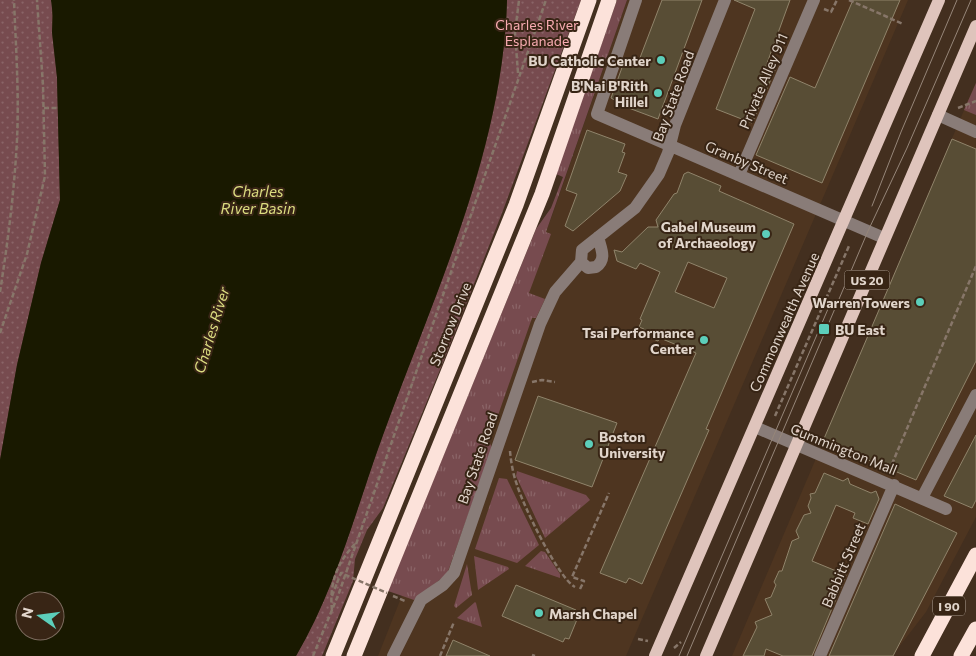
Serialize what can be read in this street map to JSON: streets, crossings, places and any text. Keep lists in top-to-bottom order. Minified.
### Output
{"streets":{"highway":["Storrow Drive","I 90"],"main road":["US 20","Commonwealth Avenue"],"street":["Private Alley 911","Bay State Road","Granby Street","Cummington Mall","Babbitt Street"]},"crossings":[["Private Alley 911","Granby Street"],["Bay State Road","Granby Street"],["Granby Street","US 20"],["Granby Street","Commonwealth Avenue"],["US 20","Cummington Mall"],["Commonwealth Avenue","Cummington Mall"],["Cummington Mall","Babbitt Street"]],"water":["Charles River Basin","Charles River"],"parks":["Charles River Esplanade"],"places":{"other":["BU Catholic Center","B'Nai B'Rith Hillel","Gabel Museum of Archaeology","Warren Towers","Tsai Performance Center","Boston University","Marsh Chapel"],"transit":["BU East"]},"north":"left"}
